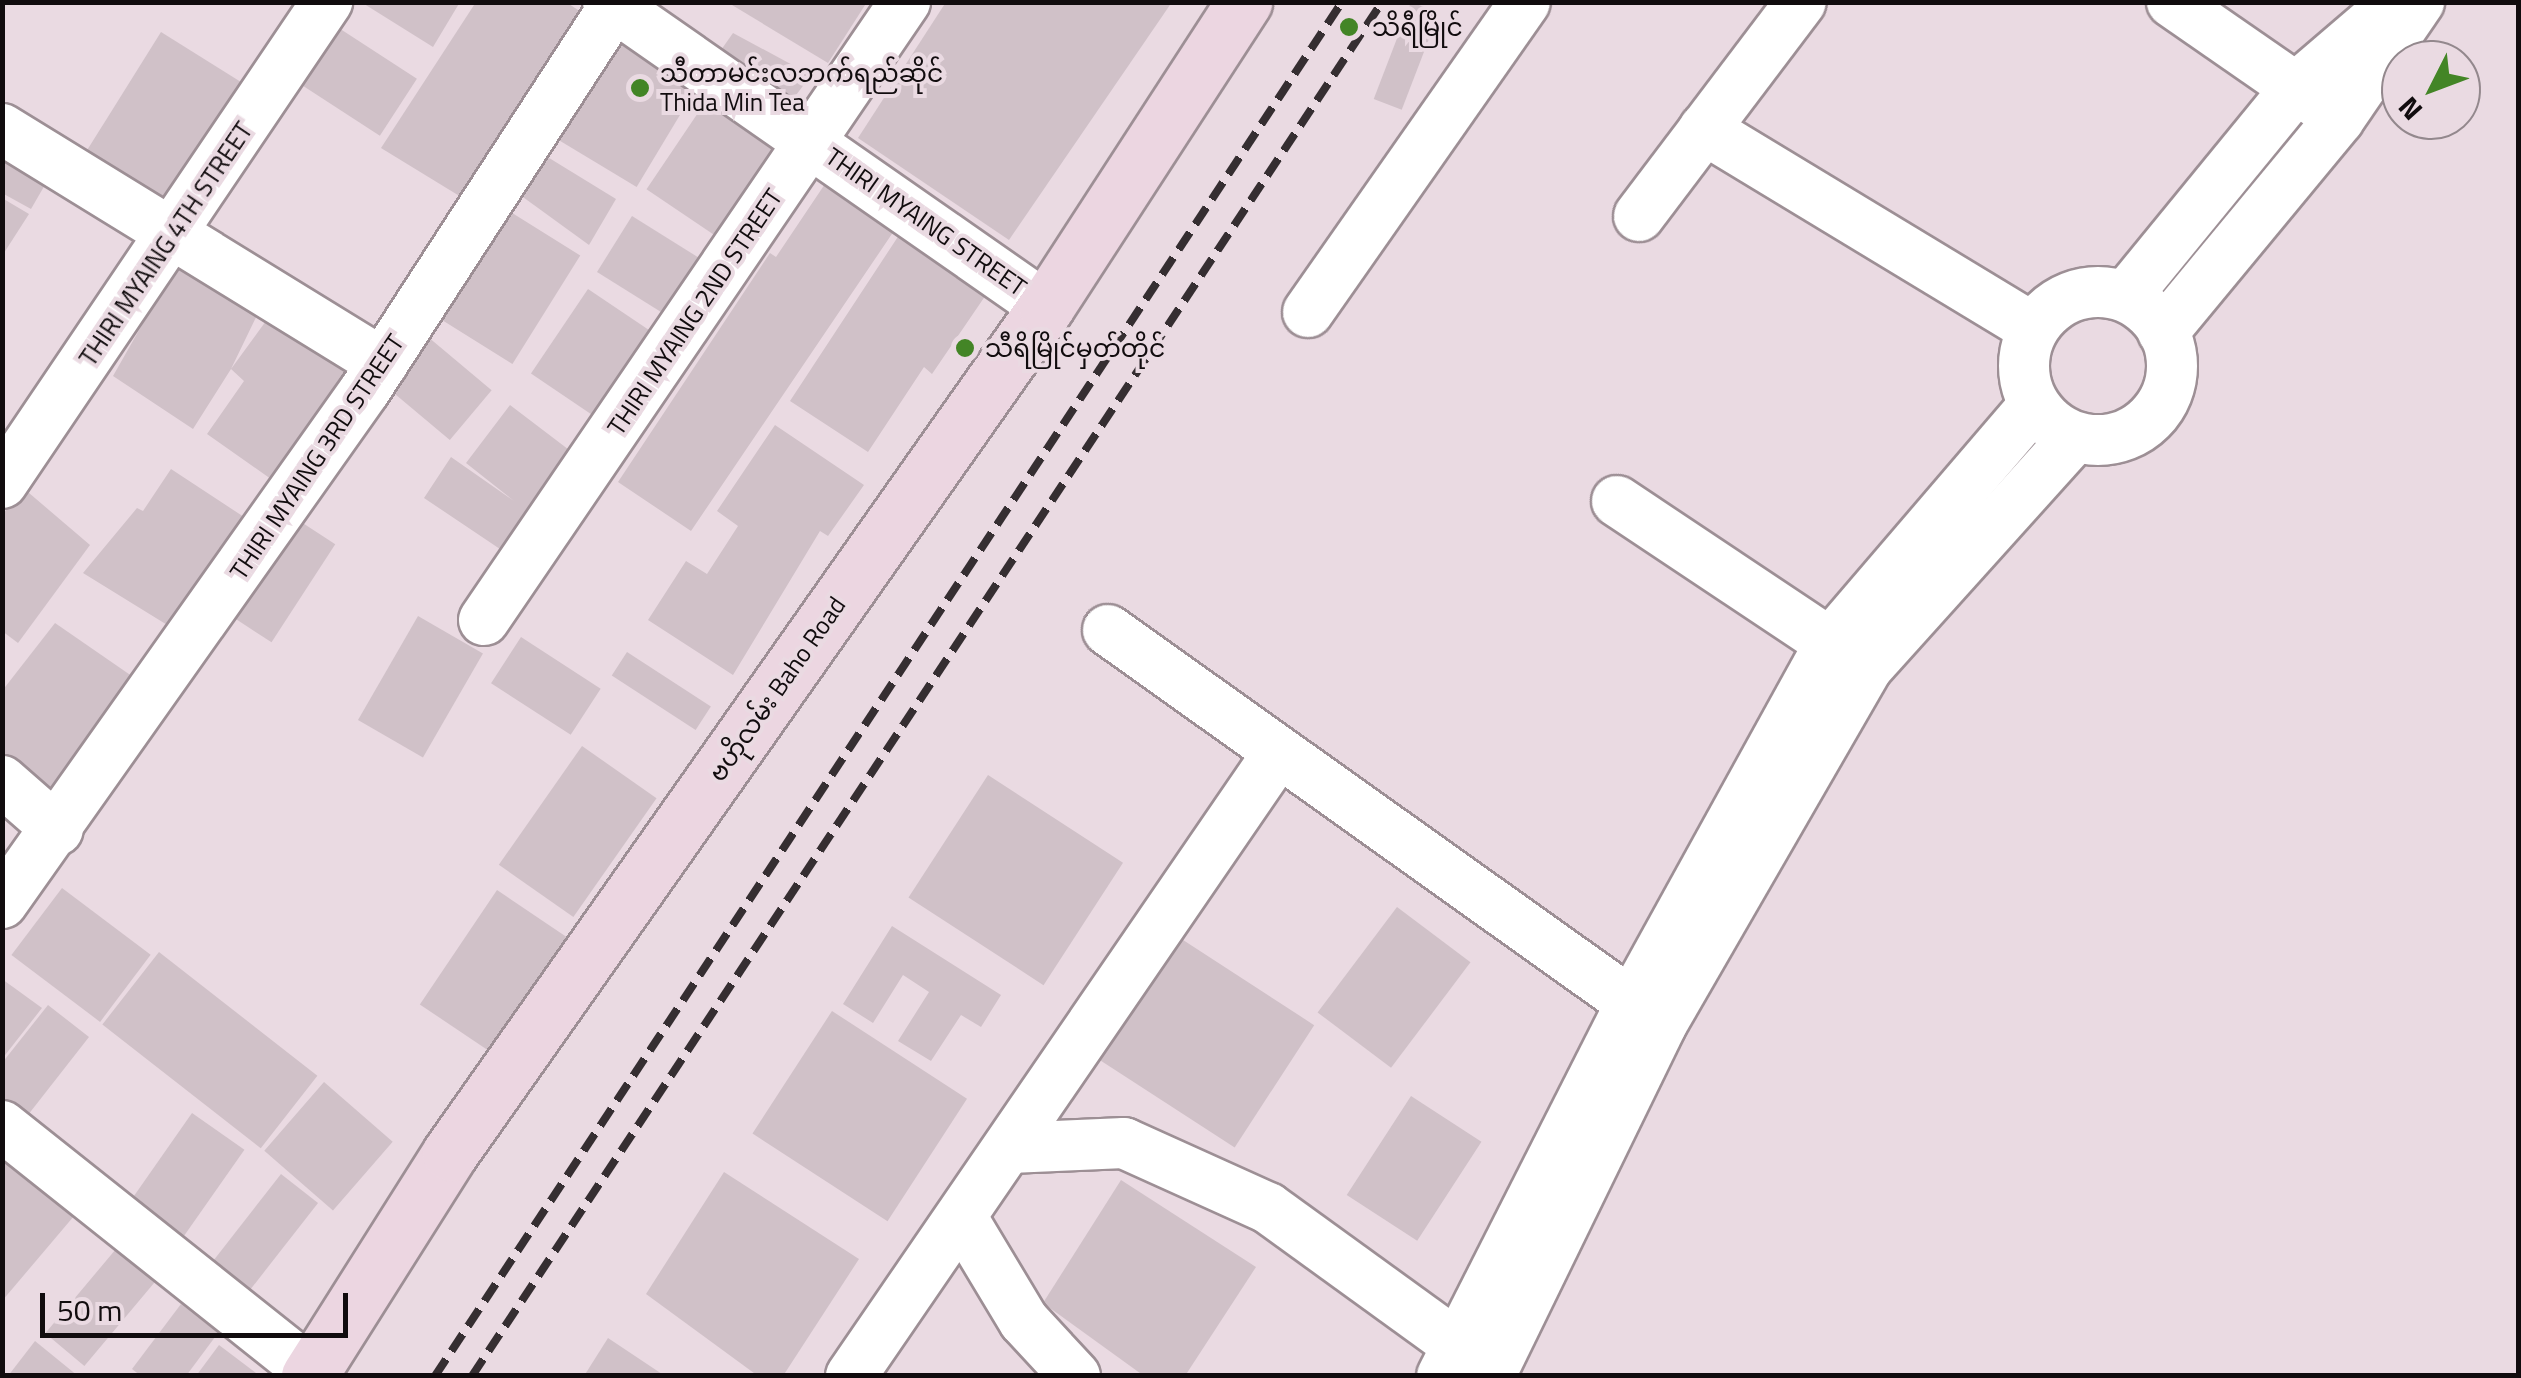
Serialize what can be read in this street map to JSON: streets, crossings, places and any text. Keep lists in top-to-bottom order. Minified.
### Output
{"streets":{"main road":["ဗဟိုလမ်း Baho Road"],"street":["THIRI MYAING STREET","THIRI MYAING 4TH STREET","THIRI MYAING 2ND STREET","THIRI MYAING 3RD STREET"]},"crossings":[["THIRI MYAING STREET","THIRI MYAING 2ND STREET"],["THIRI MYAING STREET","THIRI MYAING 3RD STREET"],["THIRI MYAING STREET","ဗဟိုလမ်း Baho Road"]],"places":["သိရီမြိုင်","သီတာမင်းလဘက်ရည်ဆိုင် Thida Min Tea","သီရိမြိုင်မှတ်တိုင်"],"scale_bar":"50 m","north":"bottom left"}
